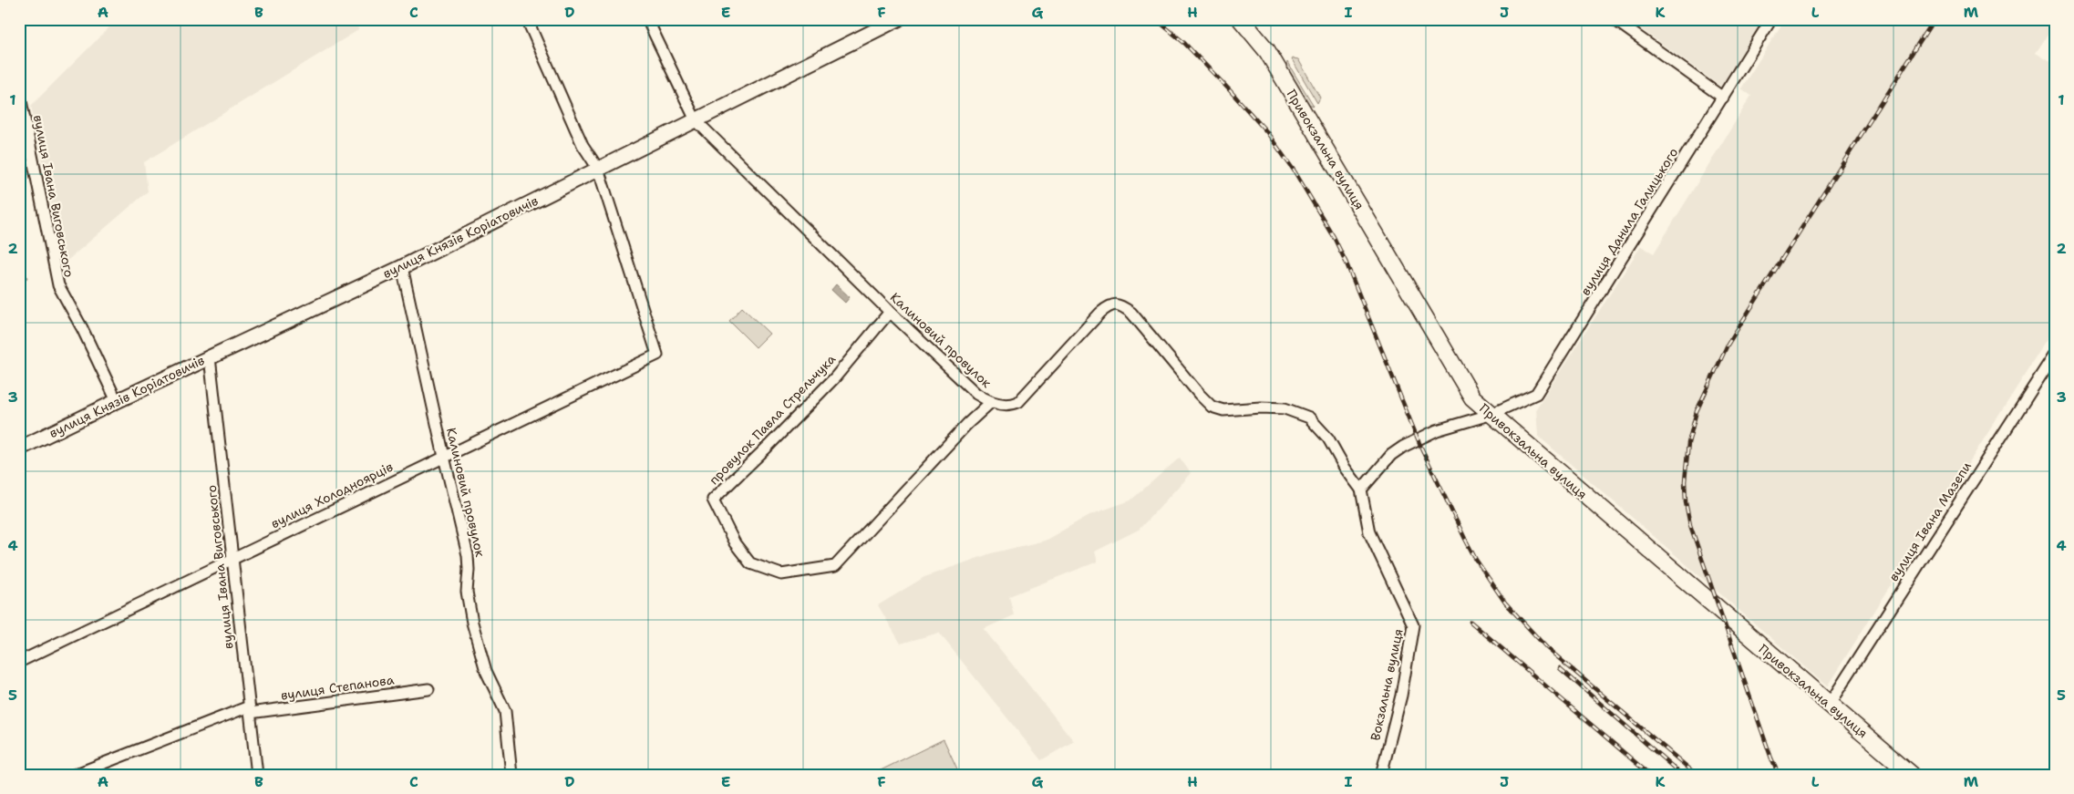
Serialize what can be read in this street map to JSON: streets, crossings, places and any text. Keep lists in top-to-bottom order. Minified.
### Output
{"streets":{"main road":["Привокзальна вулиця","вулиця Князів Коріатовичів"],"street":["вулиця Івана Виговського","вулиця Данила Галицького","Калиновий провулок","провулок Павла Стрельчука","вулиця Холодноярців","вулиця Івана Мазепи","Вокзальна вулиця","вулиця Степанова"]},"crossings":[["Привокзальна вулиця","вулиця Данила Галицького"],["Привокзальна вулиця","вулиця Івана Мазепи"],["вулиця Івана Виговського","вулиця Князів Коріатовичів"],["вулиця Івана Виговського","вулиця Холодноярців"],["вулиця Івана Виговського","вулиця Степанова"],["вулиця Князів Коріатовичів","Калиновий провулок"],["вулиця Князів Коріатовичів","вулиця Холодноярців"],["Калиновий провулок","провулок Павла Стрельчука"],["Калиновий провулок","вулиця Холодноярців"],["Калиновий провулок","Вокзальна вулиця"]],"grid":{"columns":["A","B","C","D","E","F","G","H","I","J","K","L","M"],"rows":["1","2","3","4","5"]}}
